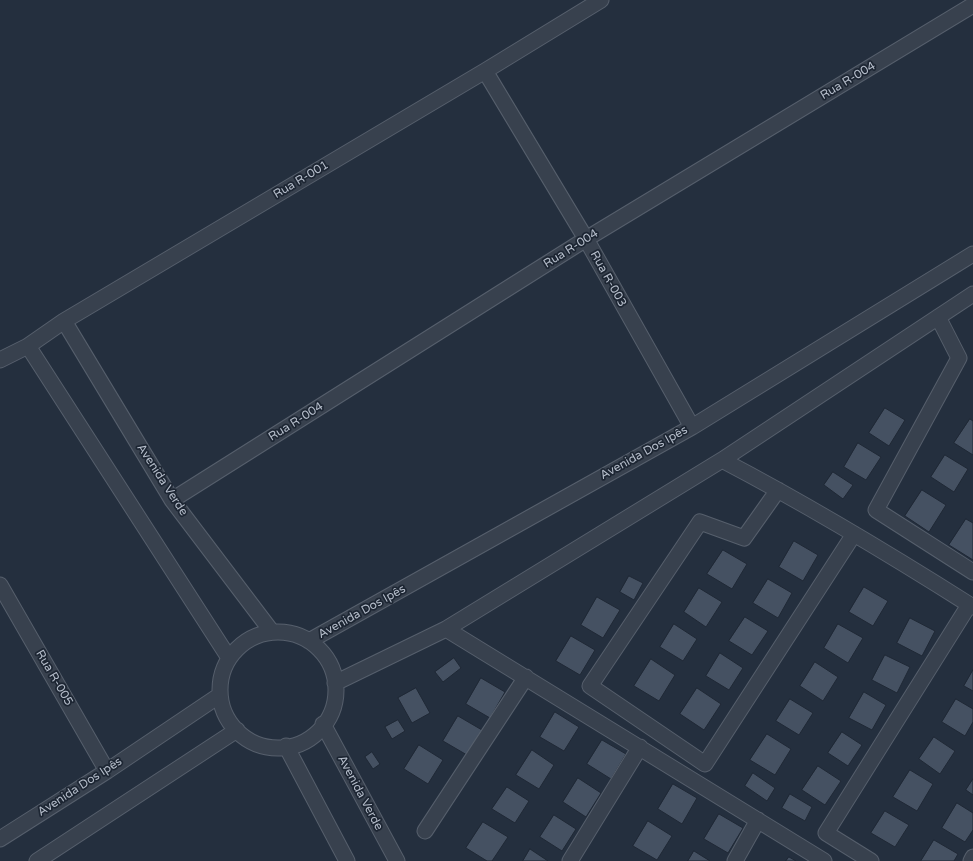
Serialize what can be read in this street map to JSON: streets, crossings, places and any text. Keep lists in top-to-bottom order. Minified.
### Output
{"streets":{"street":["Rua R-004","Rua R-001","Rua R-003","Avenida Dos Ipês","Avenida Verde","Rua R-005"]},"crossings":[["Rua R-004","Rua R-003"],["Rua R-004","Avenida Verde"],["Rua R-001","Rua R-003"],["Rua R-001","Avenida Verde"],["Rua R-003","Avenida Dos Ipês"],["Avenida Dos Ipês","Avenida Verde"],["Avenida Dos Ipês","Rua R-005"]]}
